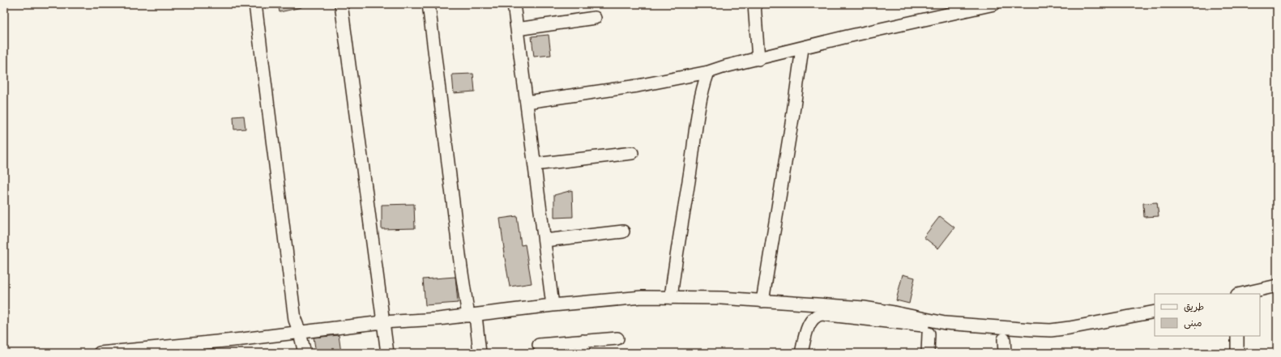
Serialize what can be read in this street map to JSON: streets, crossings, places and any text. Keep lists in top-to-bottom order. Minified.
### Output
{"legend":["طريق","مبنى"]}
